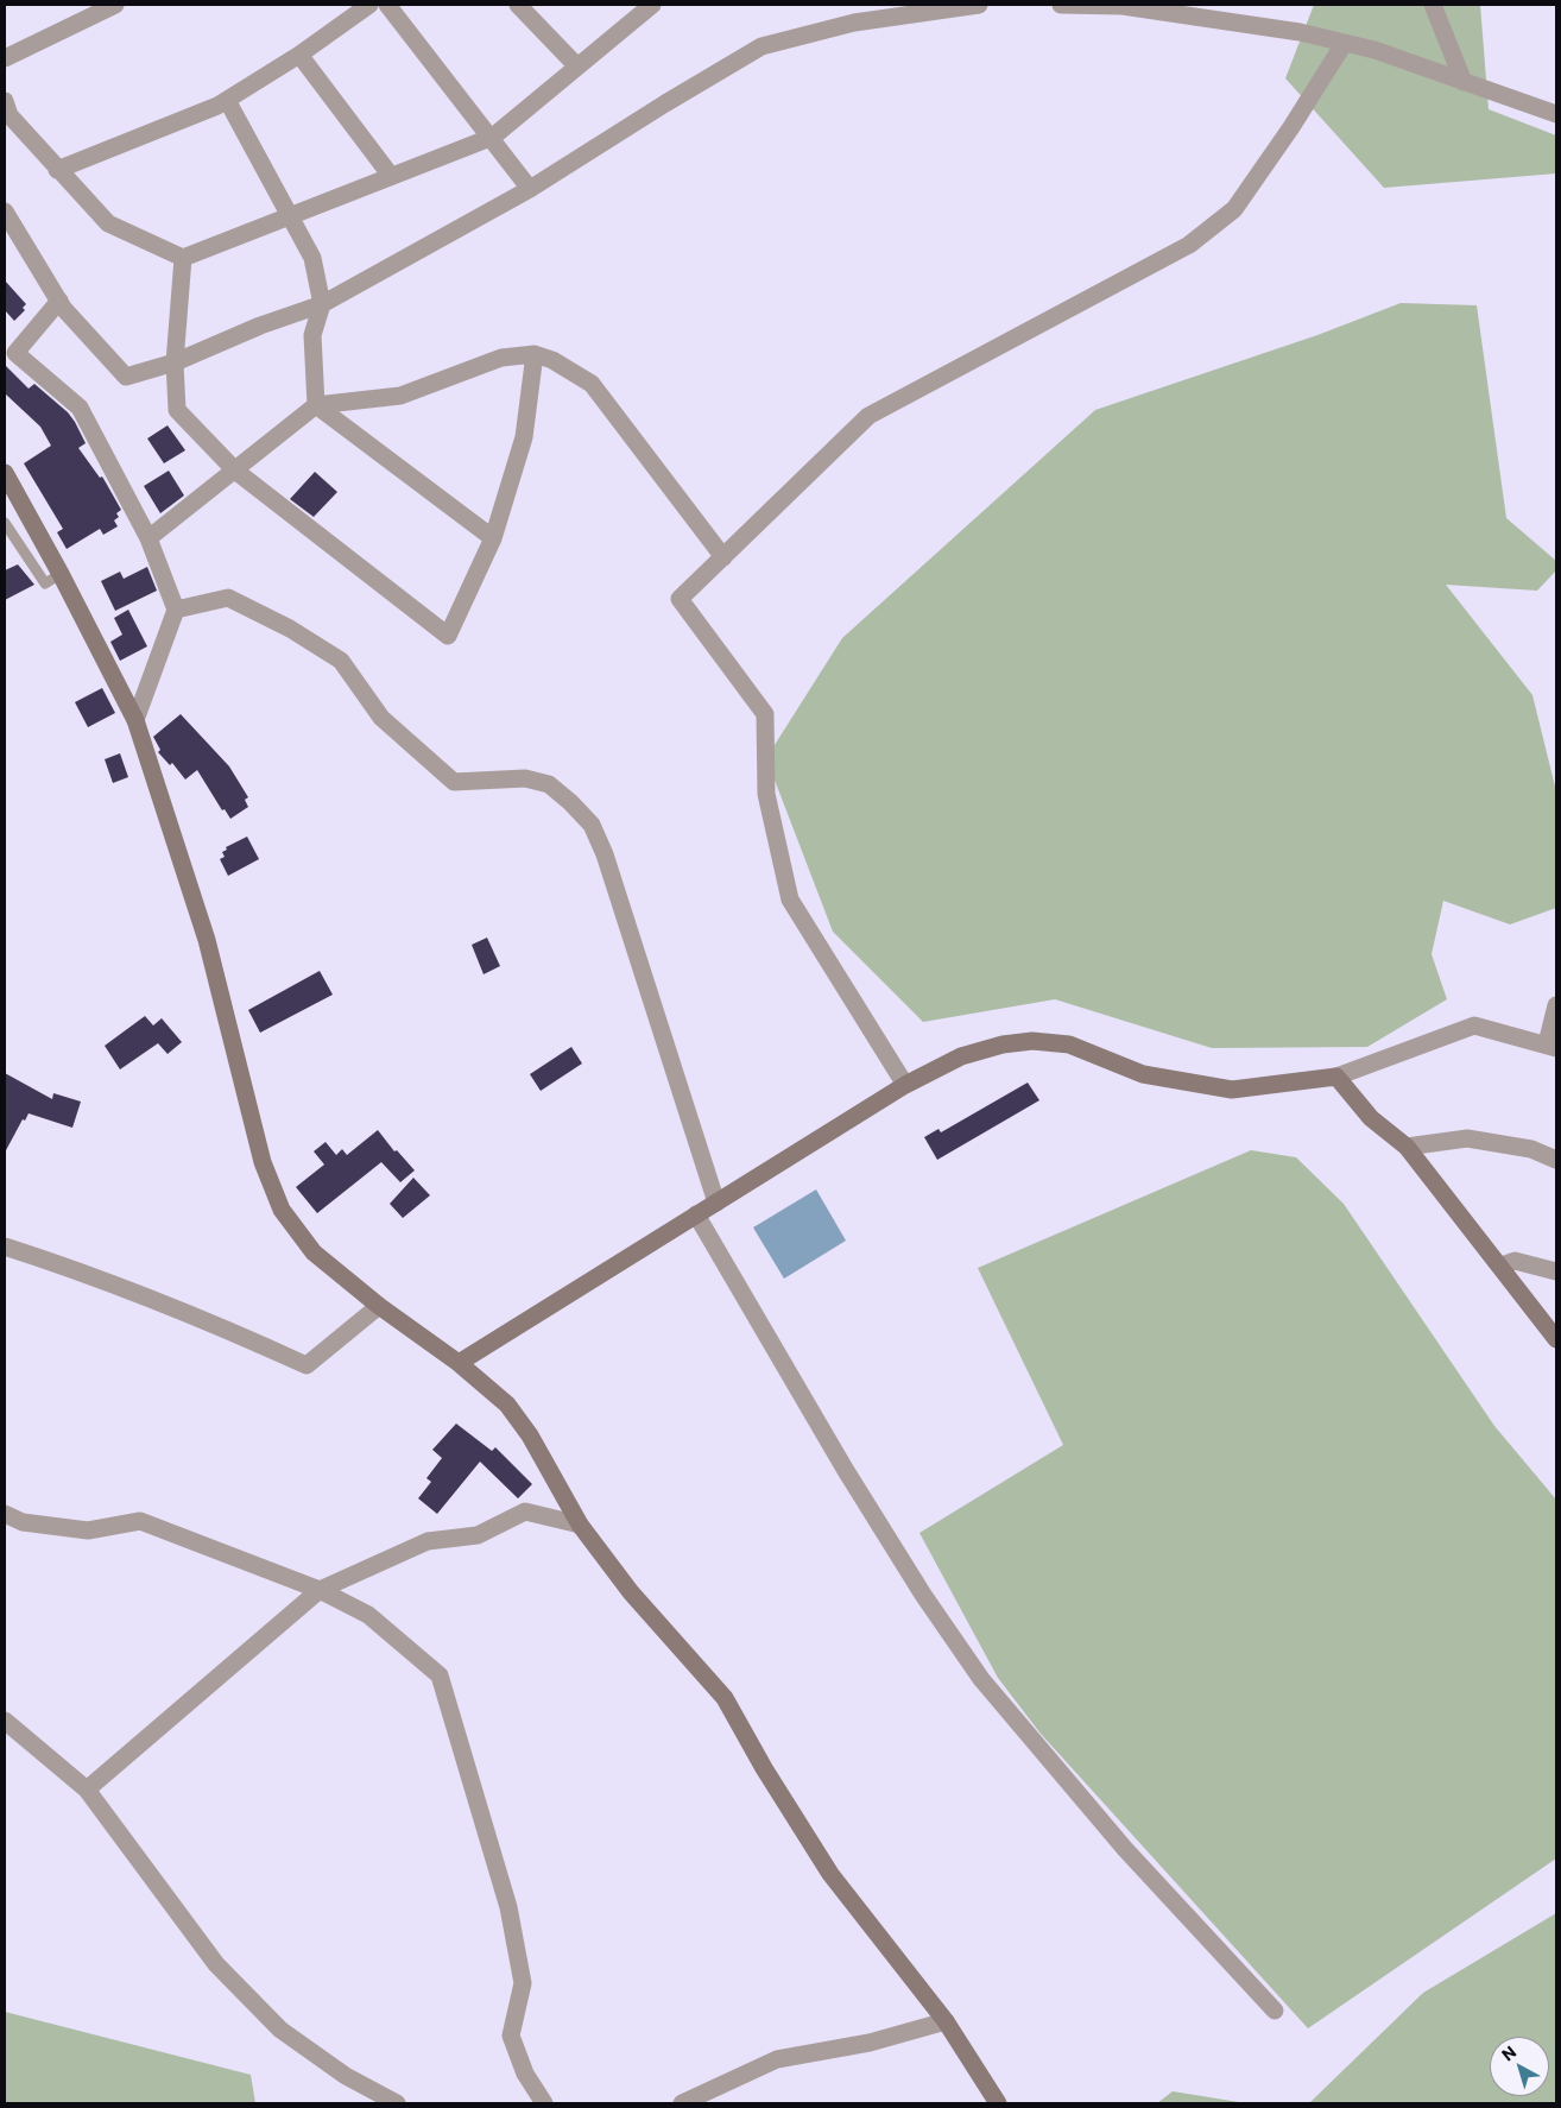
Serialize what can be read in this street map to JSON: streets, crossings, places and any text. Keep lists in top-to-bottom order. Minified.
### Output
{"north":"top left"}
